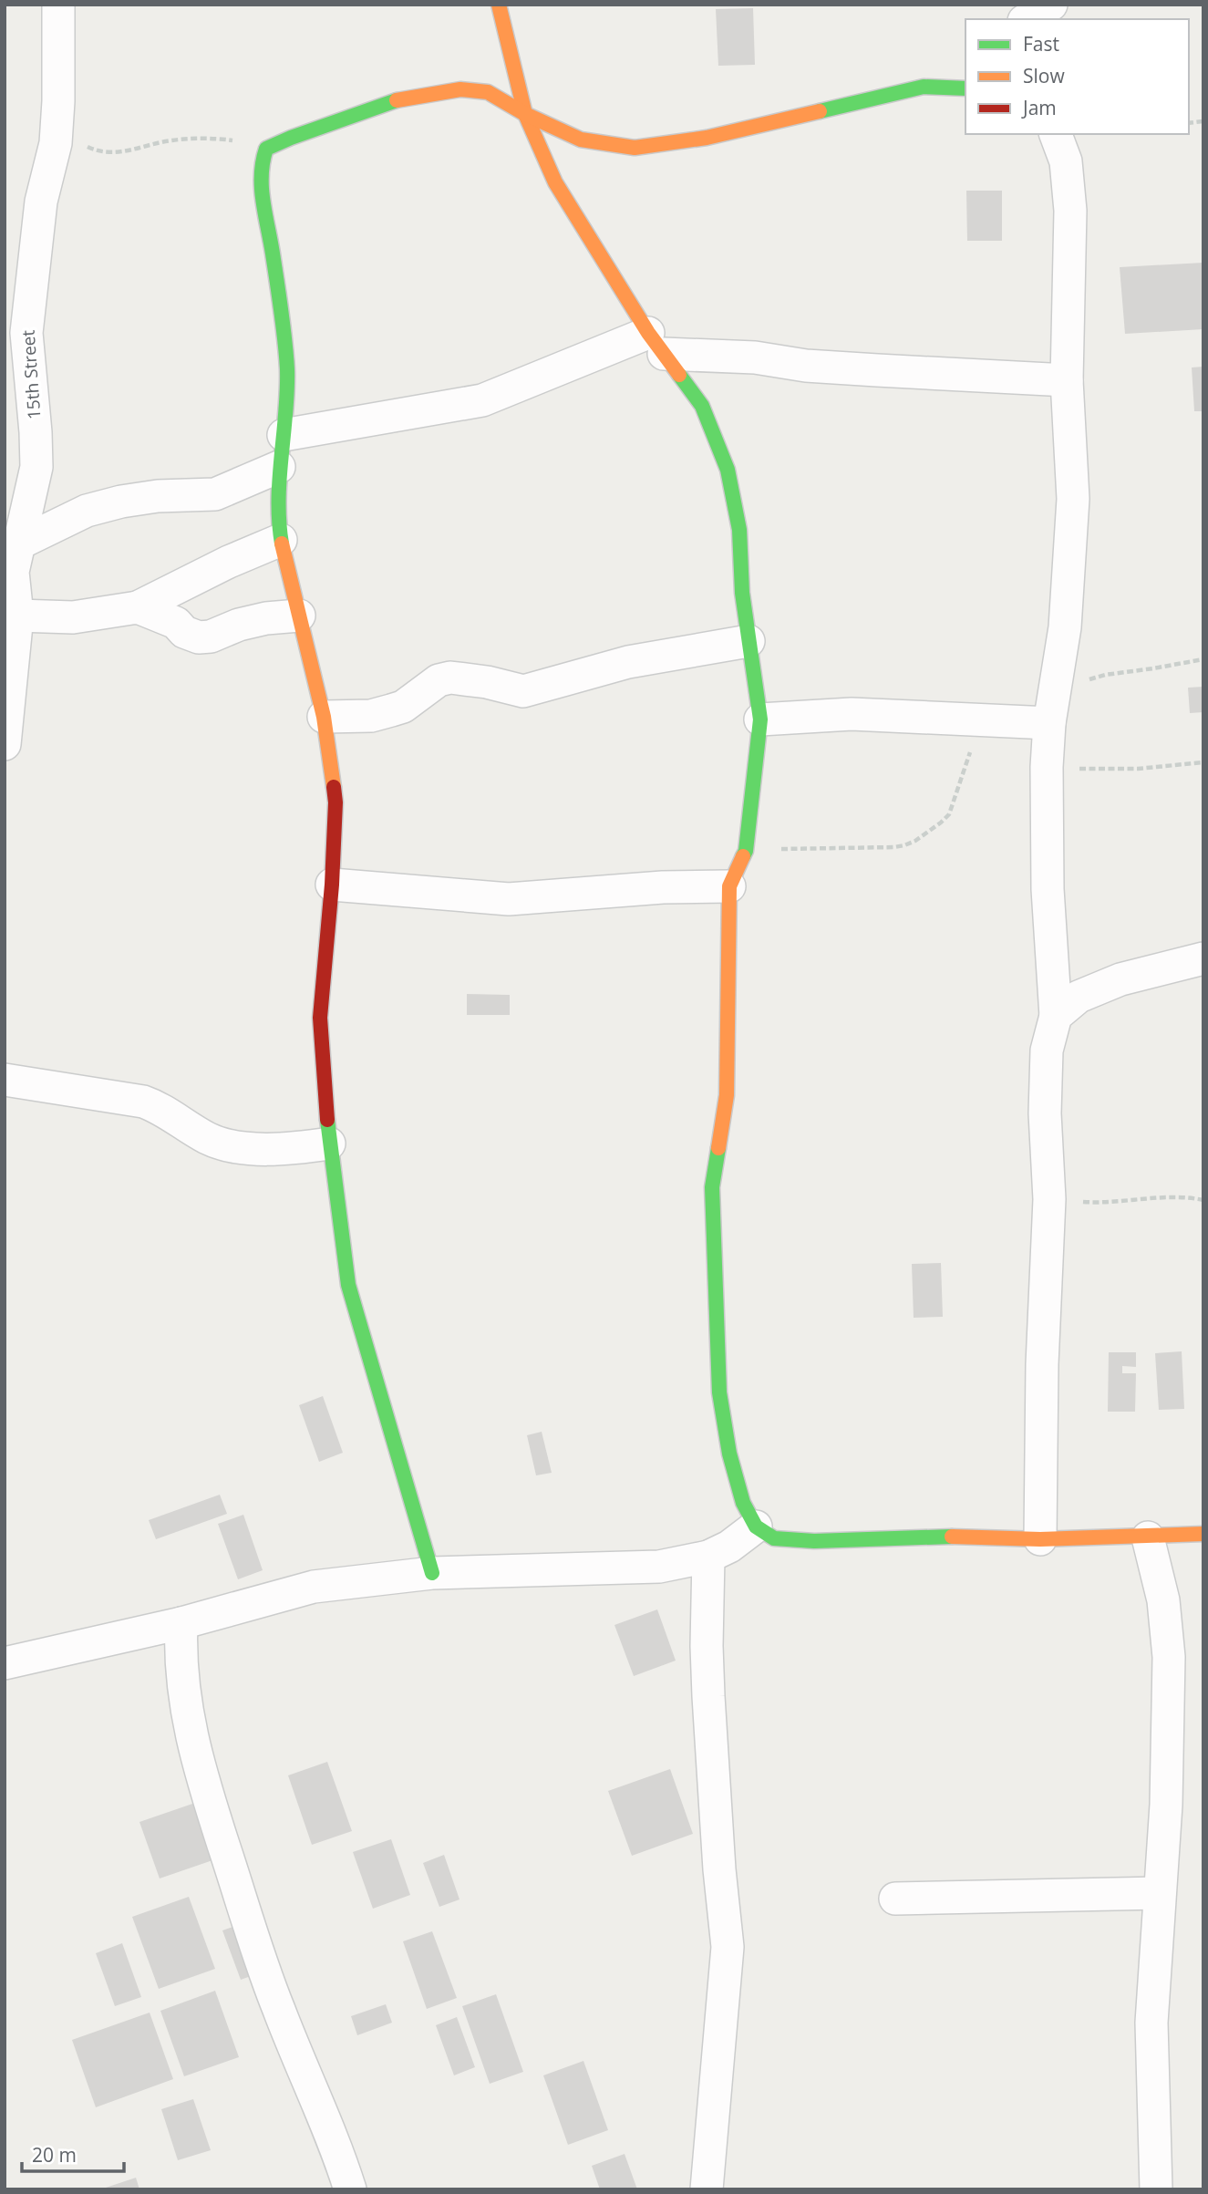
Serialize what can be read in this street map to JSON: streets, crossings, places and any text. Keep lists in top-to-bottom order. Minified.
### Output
{"streets":{"street":["15th Street"]},"legend":["Fast","Slow","Jam"],"scale_bar":"20 m"}
